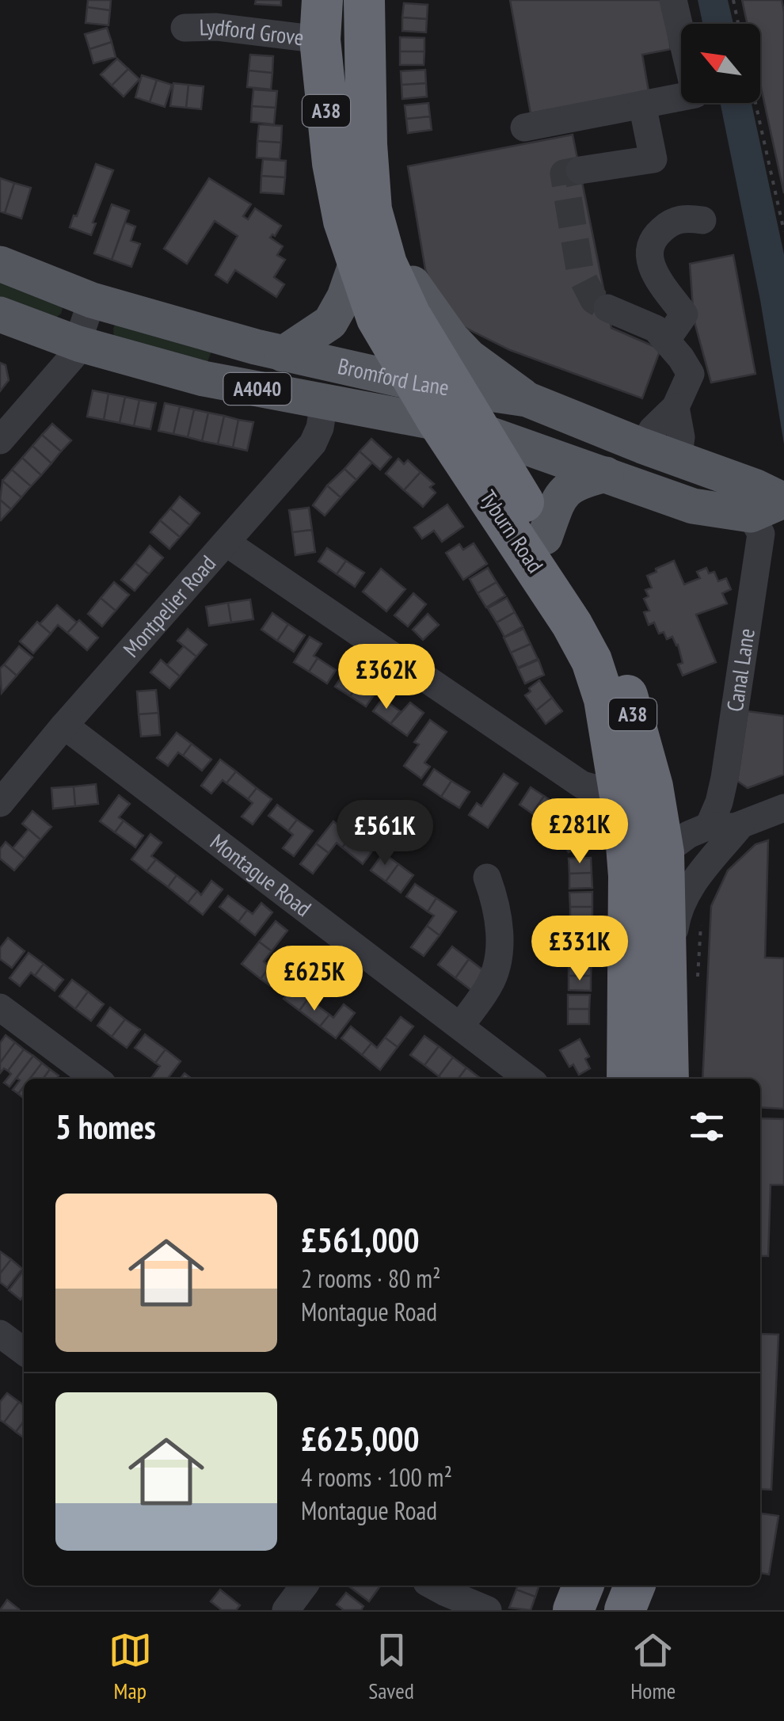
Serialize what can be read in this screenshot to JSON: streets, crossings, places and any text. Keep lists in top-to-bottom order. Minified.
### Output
{"streets":{"highway":["A38","Tyburn Road"],"main road":["Bromford Lane","A4040"],"street":["Lydford Grove","Montpelier Road","Canal Lane","Montague Road"]},"crossings":[["Lydford Grove","Tyburn Road"],["Bromford Lane","Tyburn Road"],["Bromford Lane","Montpelier Road"],["Bromford Lane","Canal Lane"],["Montpelier Road","Montague Road"]],"north":"top left","page":{"price":["£362K","£281K","£561K","£331K","£625K"],"heading":"5 homes","list":[{"name":"£561,000","note":"2 rooms · 80 m² · Montague Road"},{"name":"£625,000","note":"4 rooms · 100 m² · Montague Road"}],"tabs":["Map","Saved","Home"]}}
